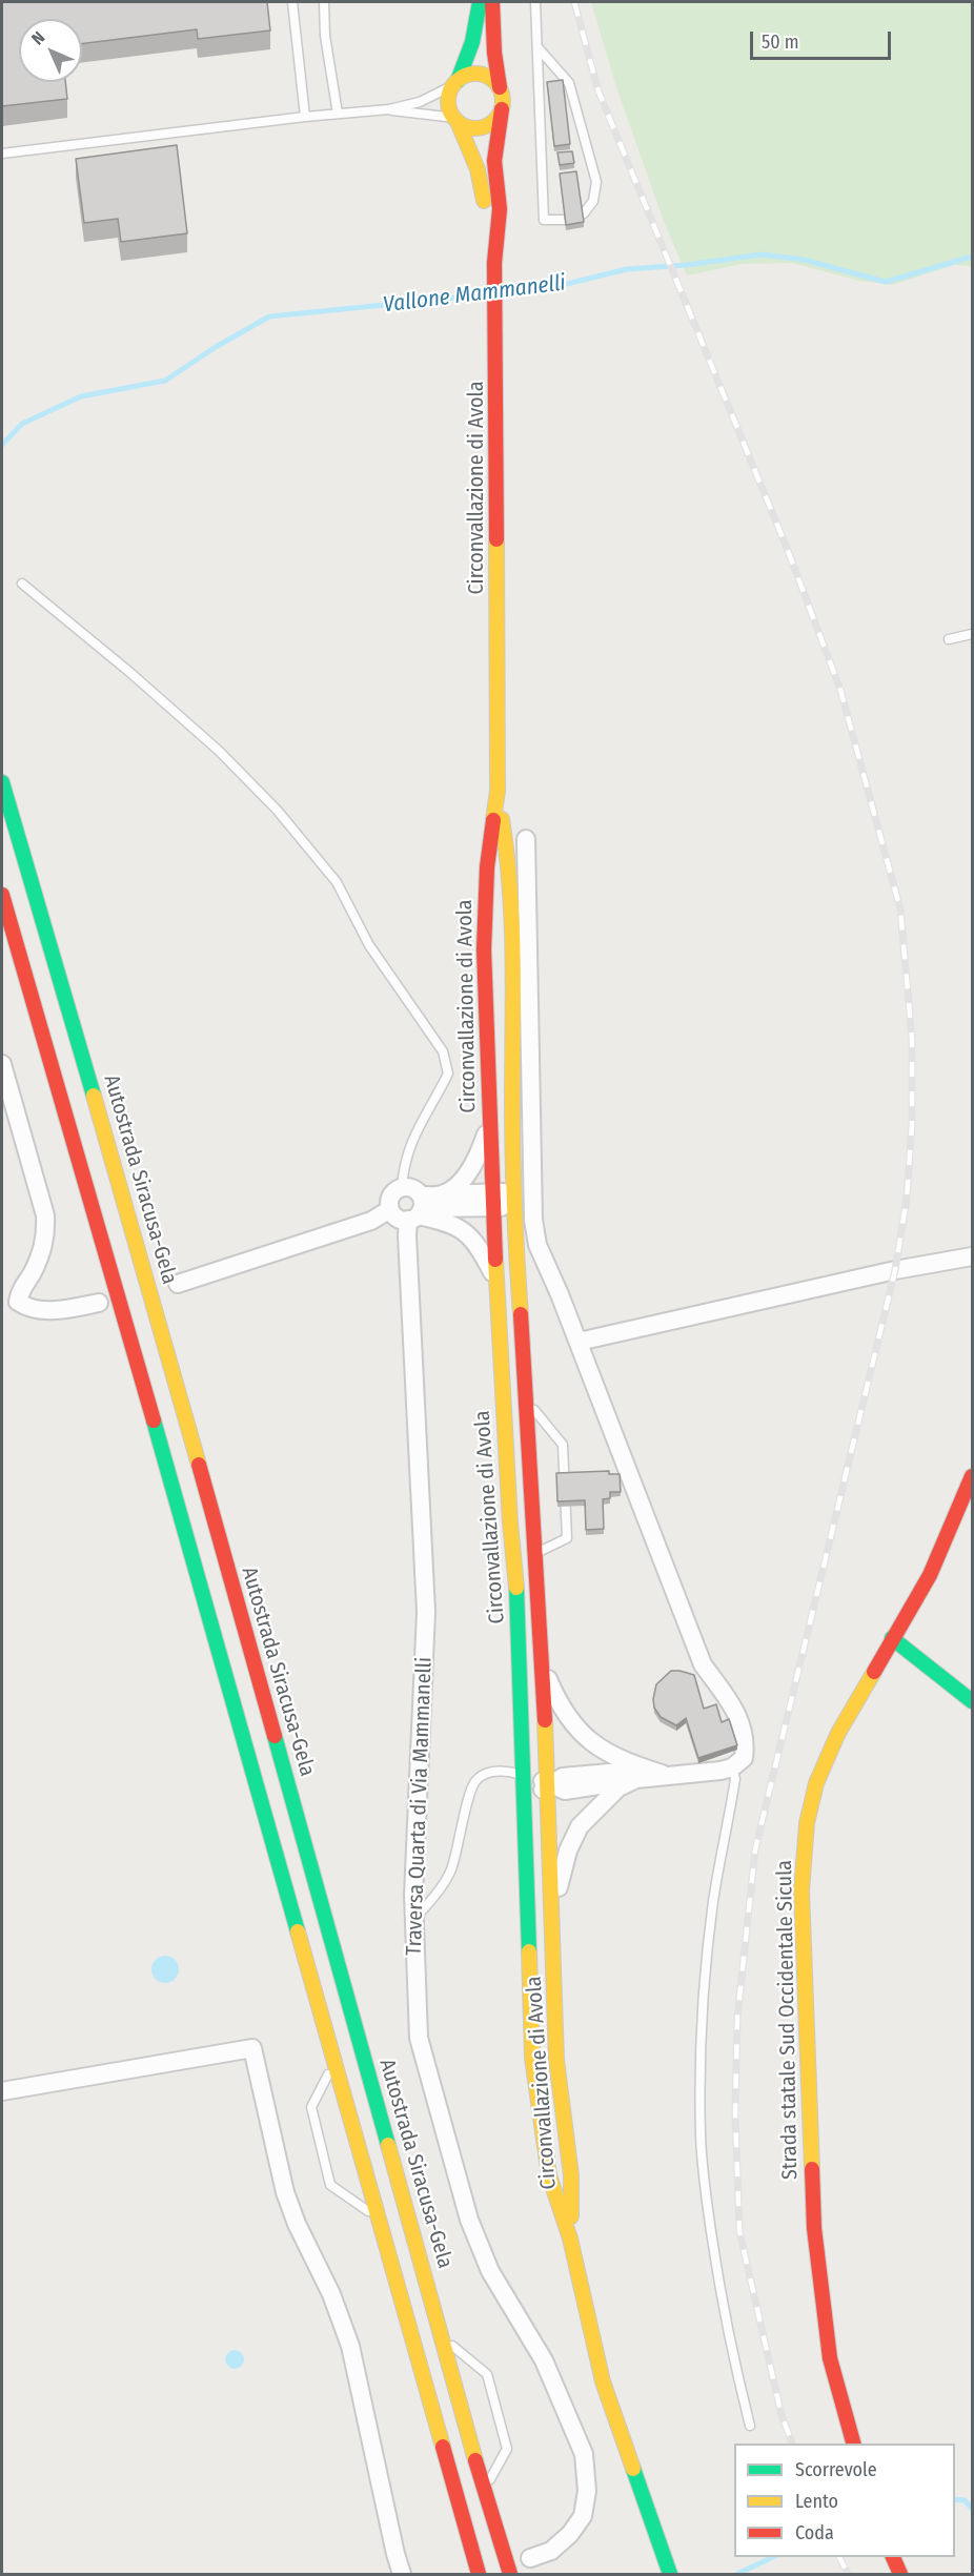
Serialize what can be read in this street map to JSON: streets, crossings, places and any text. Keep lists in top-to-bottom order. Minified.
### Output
{"streets":{"main road":["Circonvallazione di Avola","Autostrada Siracusa-Gela","Strada statale Sud Occidentale Sicula"],"street":["Traversa Quarta di Via Mammanelli"]},"water":["Vallone Mammanelli"],"legend":["Scorrevole","Lento","Coda"],"scale_bar":"50 m","north":"top left"}
